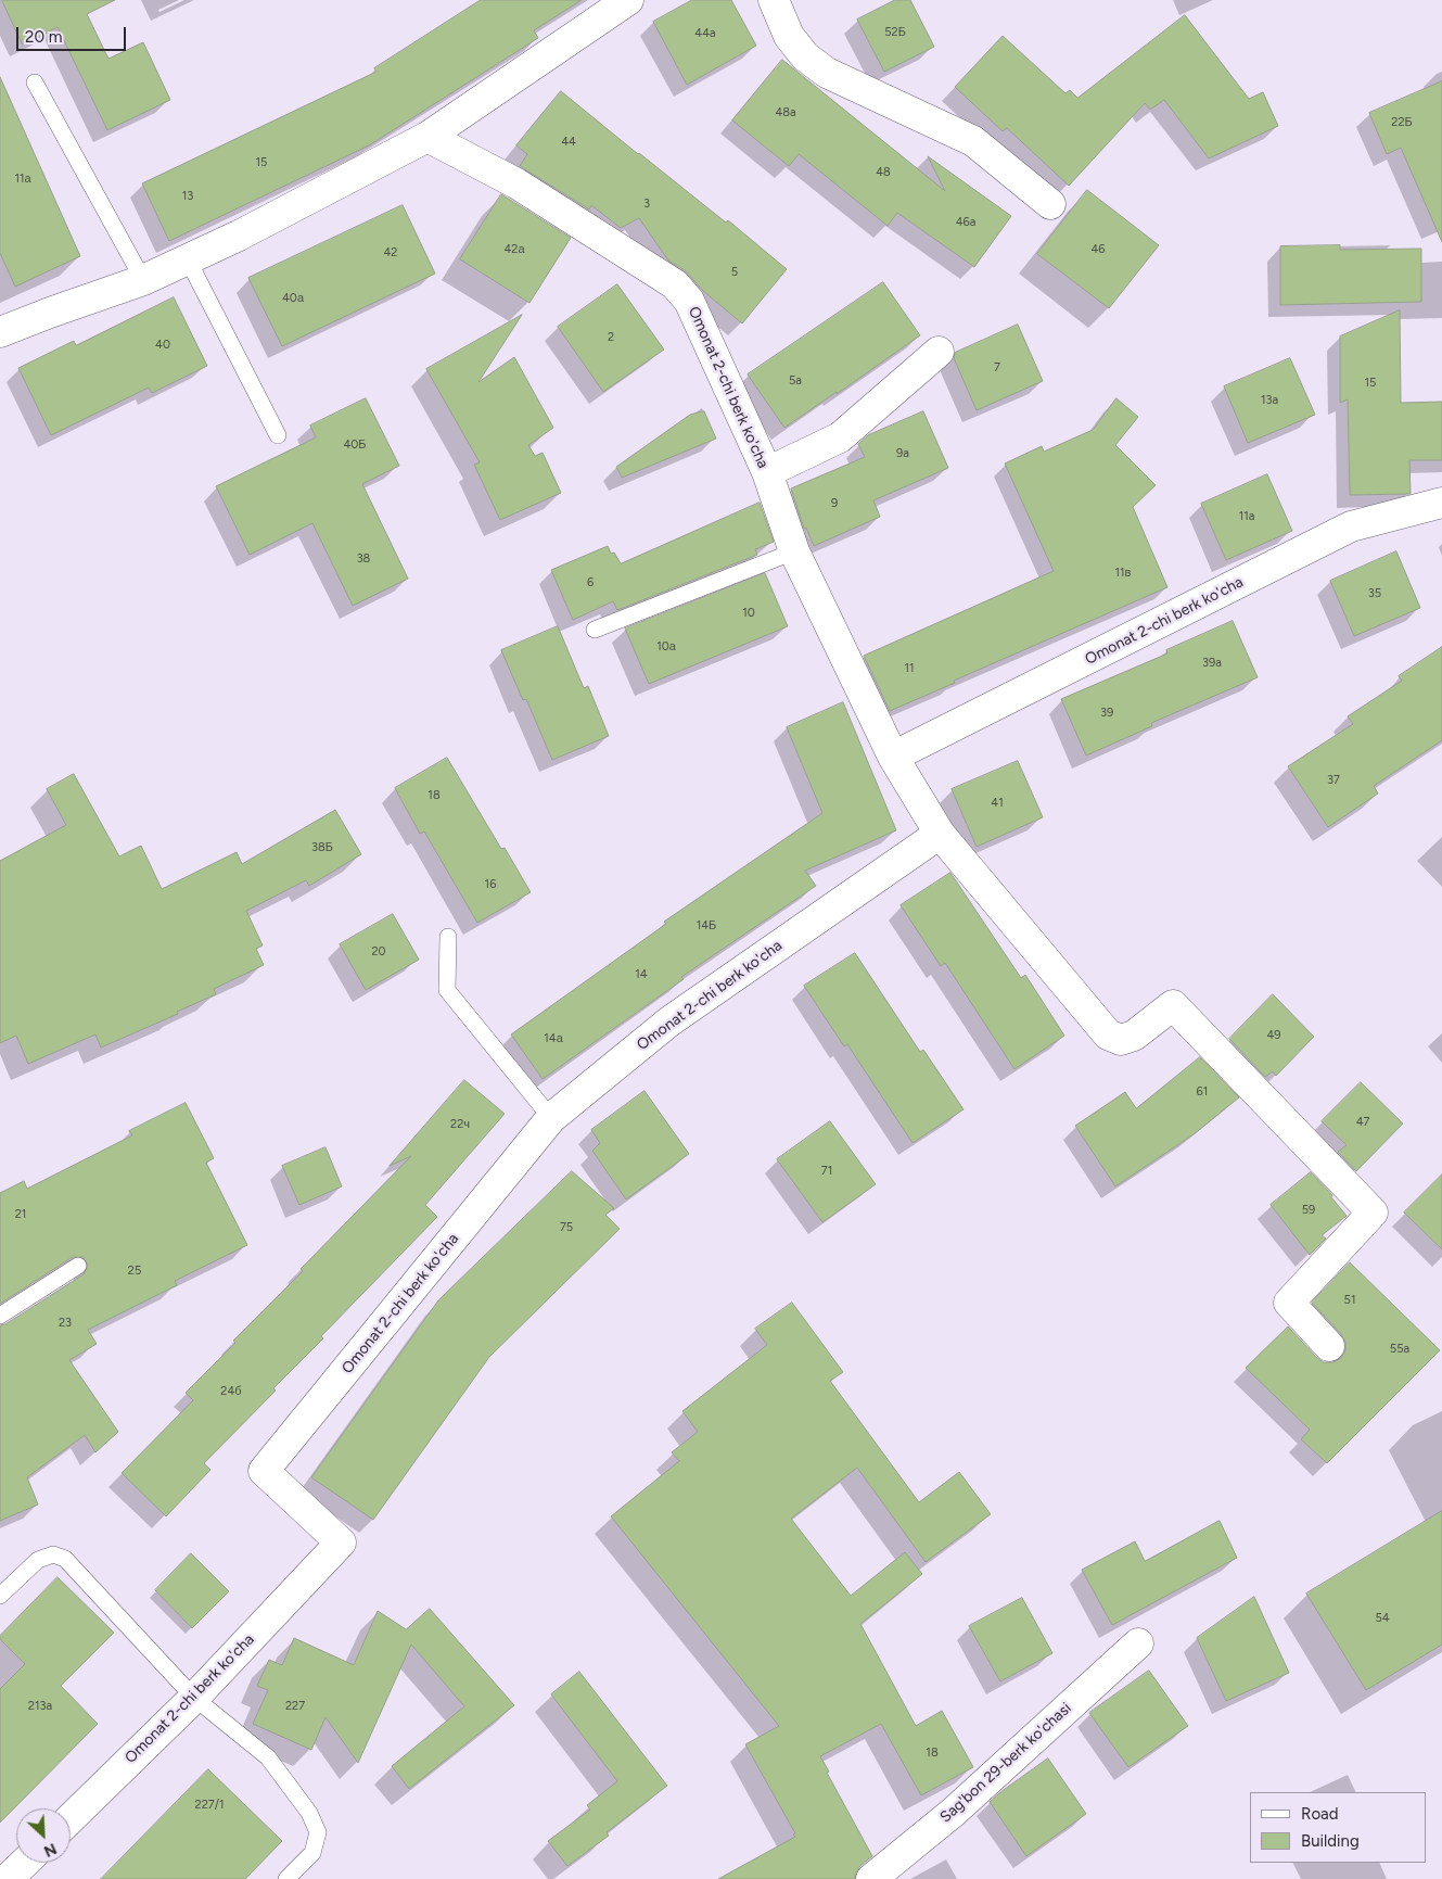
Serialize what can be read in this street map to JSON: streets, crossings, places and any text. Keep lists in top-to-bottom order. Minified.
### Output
{"streets":{"street":["Omonat 2-chi berk ko'cha","Sag'bon 29-berk ko'chasi"]},"house_numbers":["52Б","44a","48a","22Б","44","15","48","11а","13","3","46a","42а","46","42","5","40а","2","40","7","5a","15","13a","40Б","9a","9","11a","38","11в","6","35","10","10а","39a","11","39","37","18","41","38Б","16","14Б","20","14","49","14а","61","47","22ч","71","59","21","75","25","51","23","55a","24б","54","213a","227","18","227/1"],"legend":["Road","Building"],"scale_bar":"20 m","north":"bottom right"}
